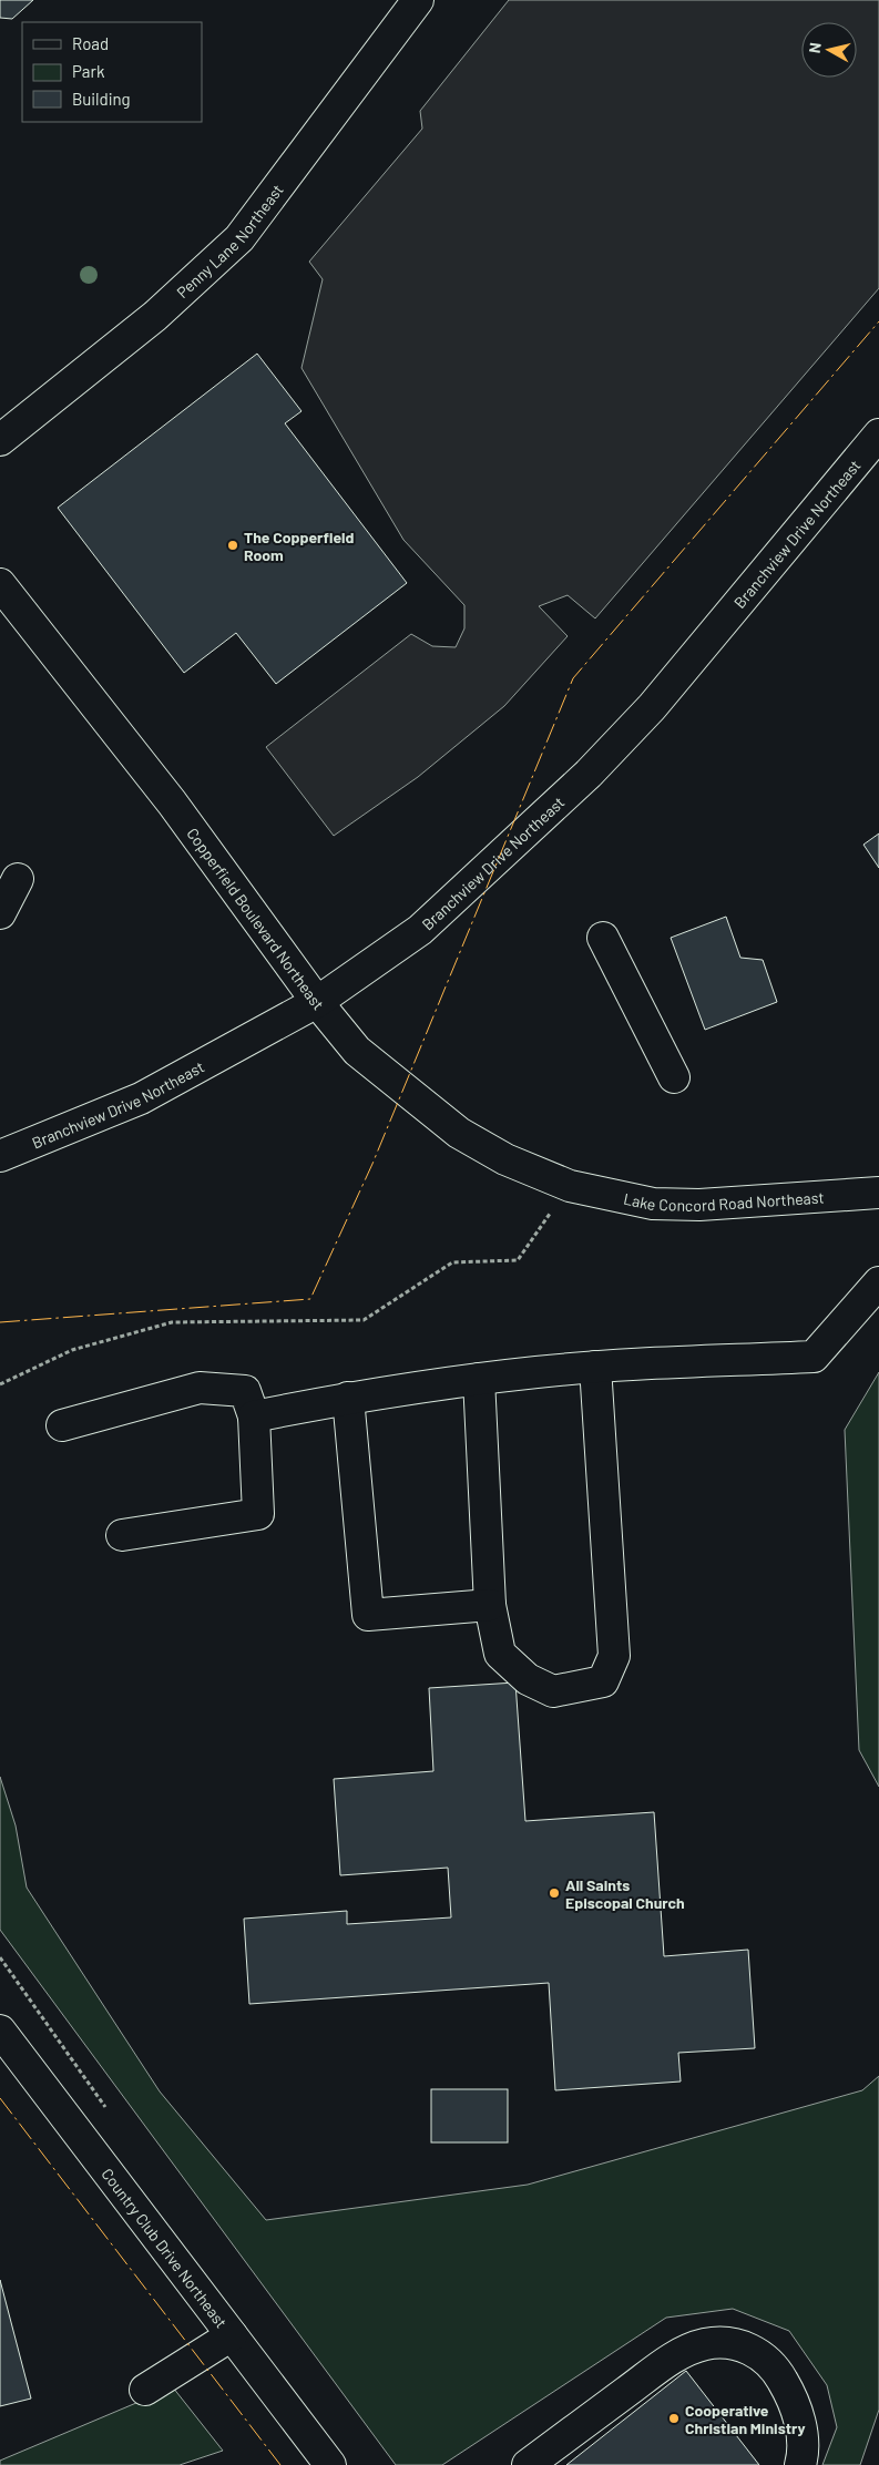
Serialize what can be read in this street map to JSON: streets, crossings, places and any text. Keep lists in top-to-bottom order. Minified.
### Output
{"streets":{"main road":["Penny Lane Northeast","Branchview Drive Northeast","Copperfield Boulevard Northeast","Lake Concord Road Northeast","Country Club Drive Northeast"]},"crossings":[["Branchview Drive Northeast","Copperfield Boulevard Northeast"],["Copperfield Boulevard Northeast","Lake Concord Road Northeast"]],"places":["The Copperfield Room","All Saints Episcopal Church","Cooperative Christian Ministry"],"legend":["Road","Park","Building"],"north":"left"}
